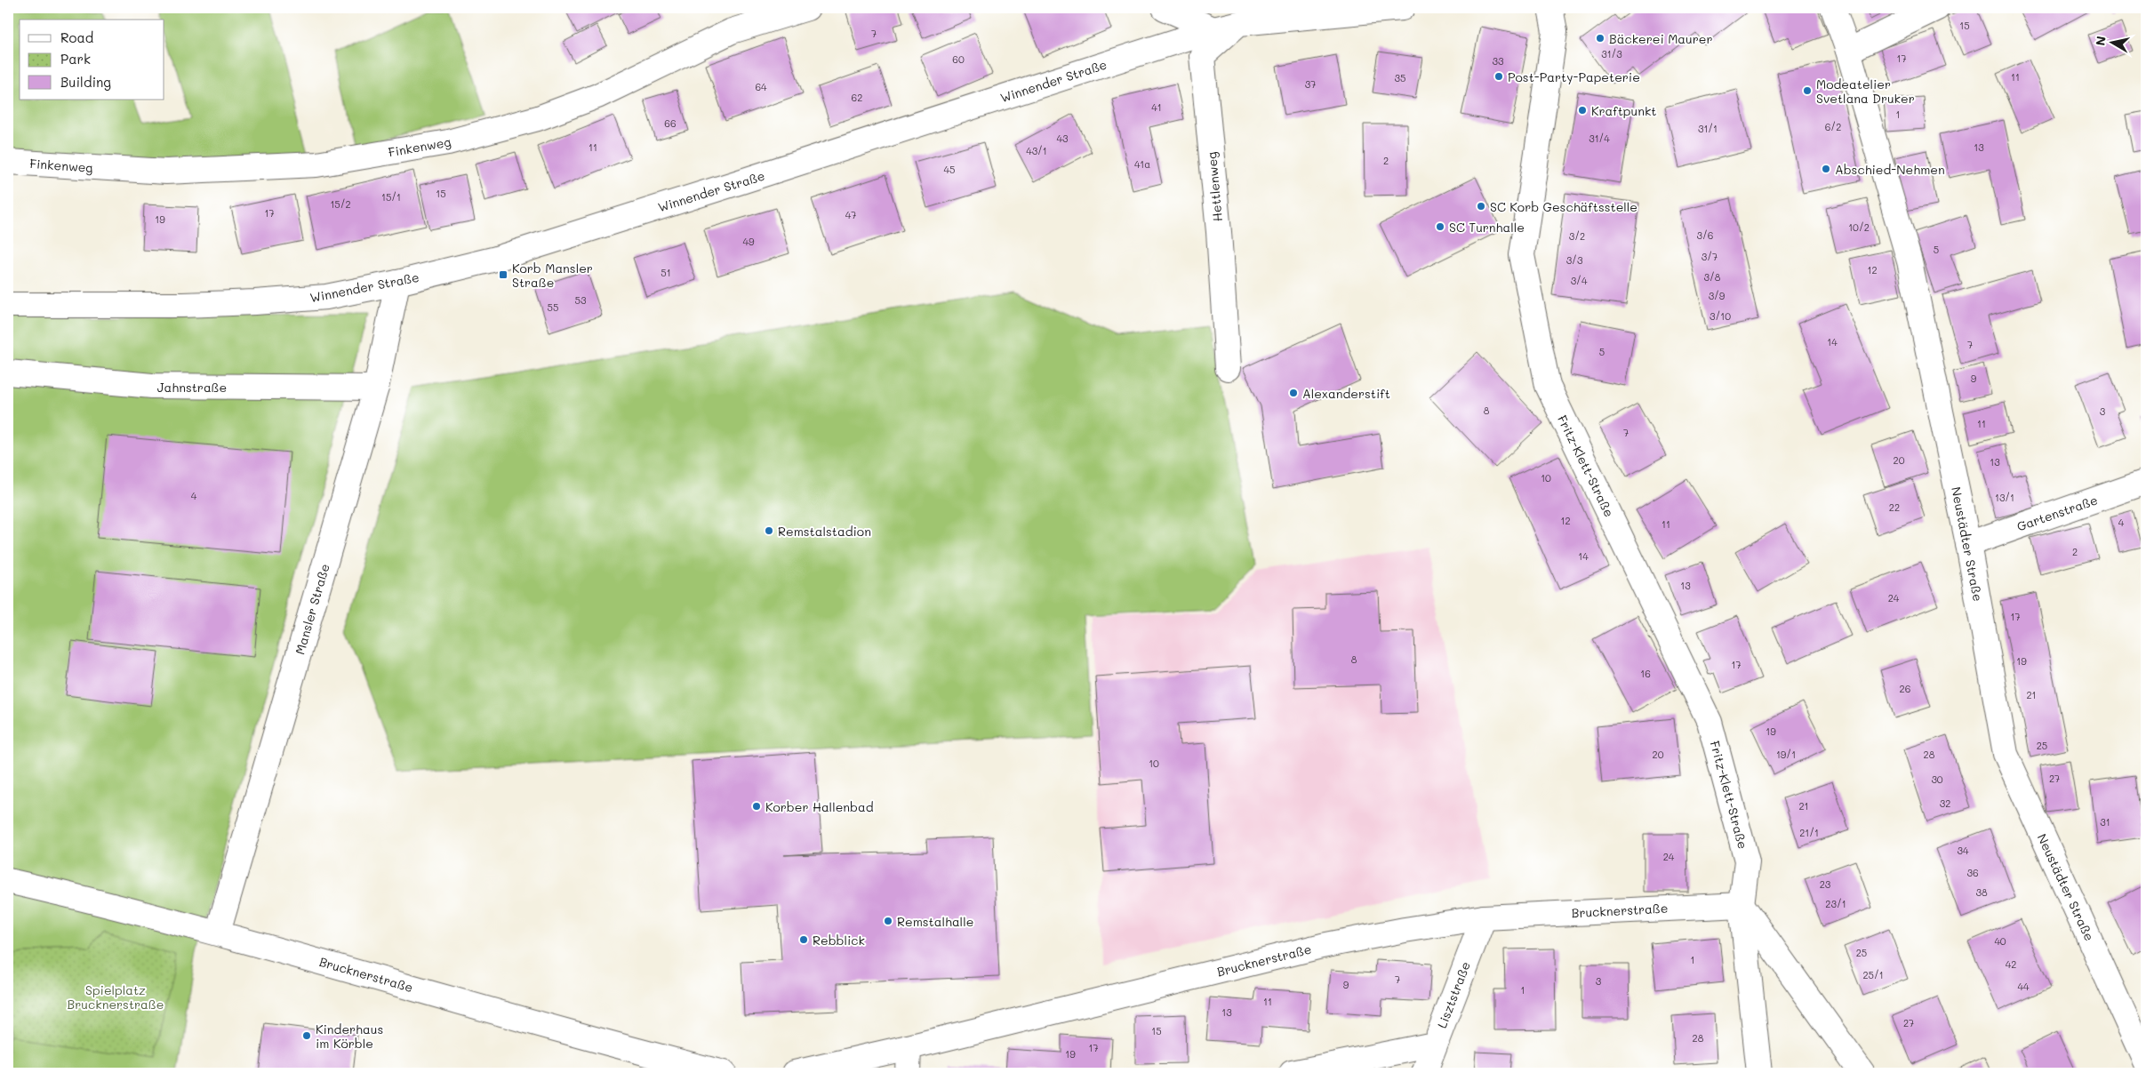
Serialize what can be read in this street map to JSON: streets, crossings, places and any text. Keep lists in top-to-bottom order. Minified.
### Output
{"streets":{"street":["Winnender Straße","Finkenweg","Hettlenweg","Jahnstraße","Fritz-Klett-Straße","Gartenstraße","Neustädter Straße","Mansler Straße","Brucknerstraße","Lisztstraße"]},"crossings":[["Winnender Straße","Hettlenweg"],["Winnender Straße","Mansler Straße"],["Jahnstraße","Mansler Straße"],["Fritz-Klett-Straße","Brucknerstraße"],["Gartenstraße","Neustädter Straße"],["Mansler Straße","Brucknerstraße"],["Brucknerstraße","Lisztstraße"]],"parks":["Spielplatz Brucknerstraße"],"places":{"other":["Bäckerei Maurer","Post-Party-Papeterie","Modeatelier Svetlana Druker","Kraftpunkt","Abschied-Nehmen","SC Korb Geschäftsstelle","SC Turnhalle","Alexanderstift","Remstalstadion","Korber Hallenbad","Remstalhalle","Rebblick","Kinderhaus im Körble"],"transit":["Korb Mansler Straße"]},"house_numbers":["15","7","31/3","17","60","33","11","35","37","64","62","41","1","66","6/2","31/1","43","31/4","11","13","43/1","2","41a","45","15","15/1","15/2","17","47","19","10/2","3/6","3/2","49","5","3/7","3/3","12","51","3/8","3/4","3/9","53","55","3/10","14","7","5","9","8","3","11","7","20","13","10","4","13/1","22","12","4","11","2","14","13","24","17","8","19","17","16","26","21","19","25","20","19/1","28","10","27","30","32","21","31","21/1","34","24","36","23","38","23/1","40","25","1","42","25/1","7","3","9","44","1","11","13","27","15","28","17","19"],"legend":["Road","Park","Building"],"north":"left"}
